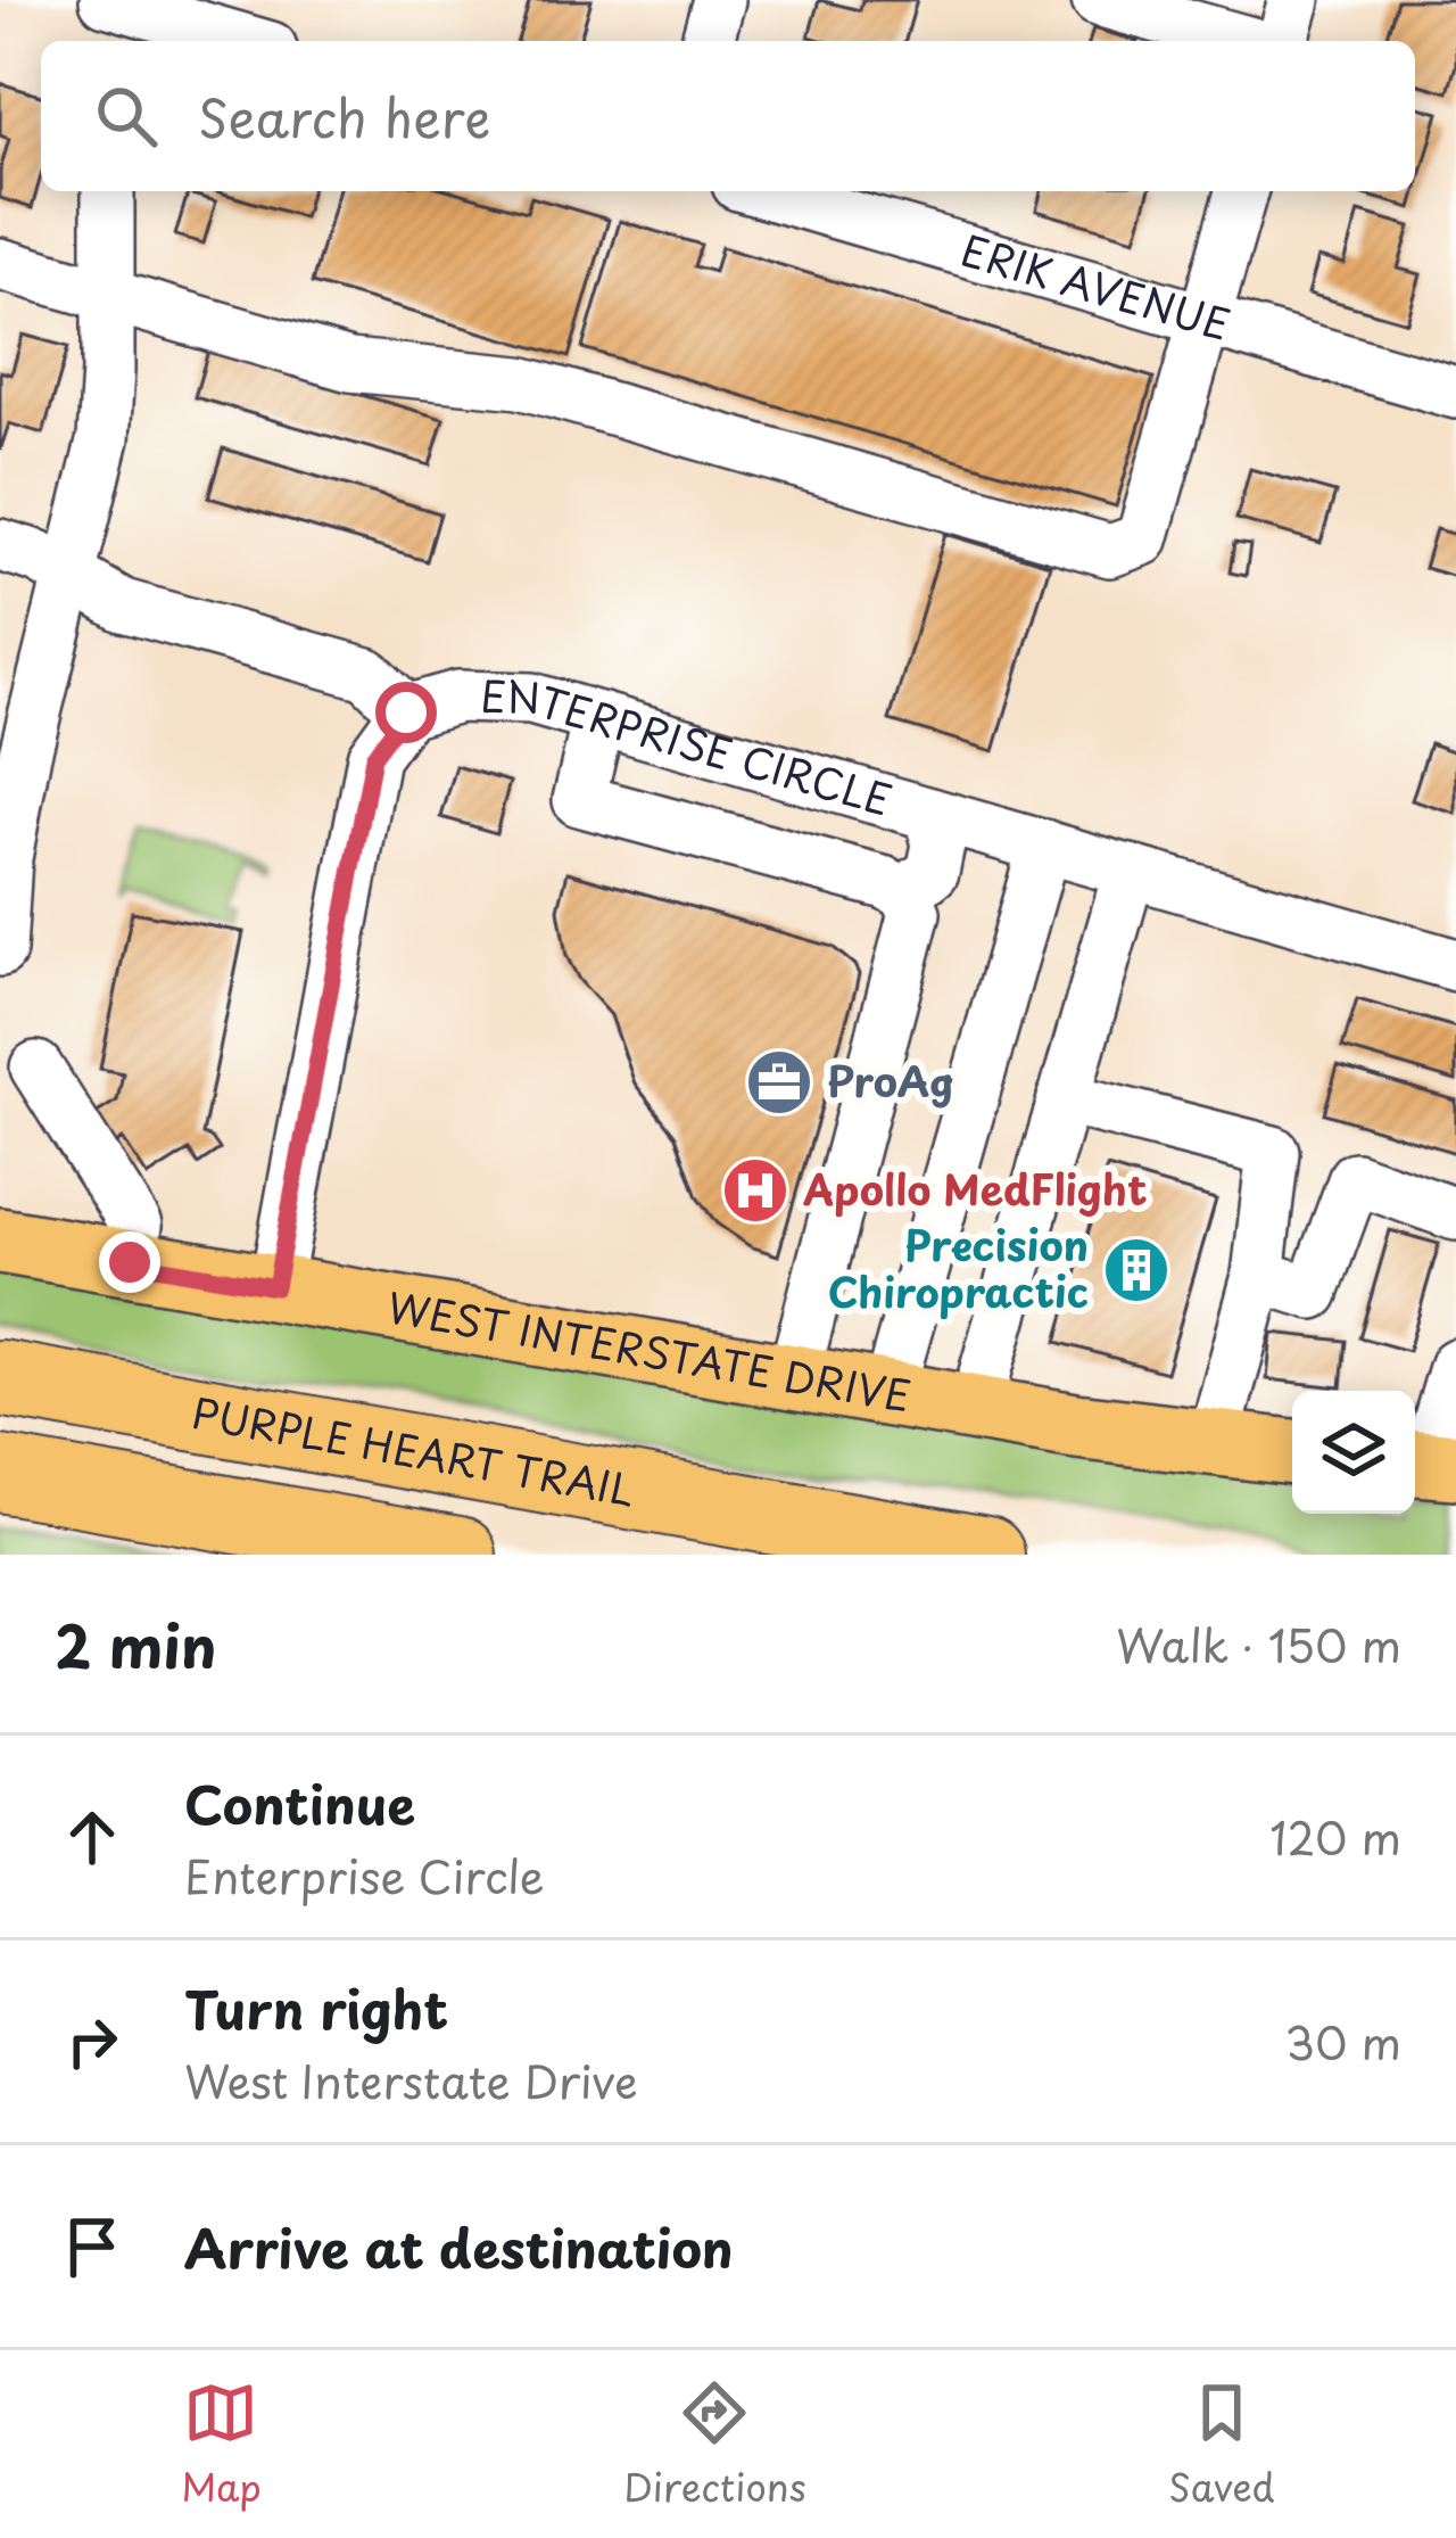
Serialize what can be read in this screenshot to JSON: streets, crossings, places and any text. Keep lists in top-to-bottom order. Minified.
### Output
{"streets":{"highway":["PURPLE HEART TRAIL"],"main road":["WEST INTERSTATE DRIVE"],"street":["ERIK AVENUE","ENTERPRISE CIRCLE"]},"places":{"office":["ProAg"],"hospital":["Apollo MedFlight"],"building":["Precision Chiropractic"]},"page":{"search":"Search here","heading":["2 min","Walk · 150 m"],"list":[["Continue","Enterprise Circle","120 m"],["Turn right","West Interstate Drive","30 m"],"Arrive at destination"],"nav":["Map","Directions","Saved"]}}
